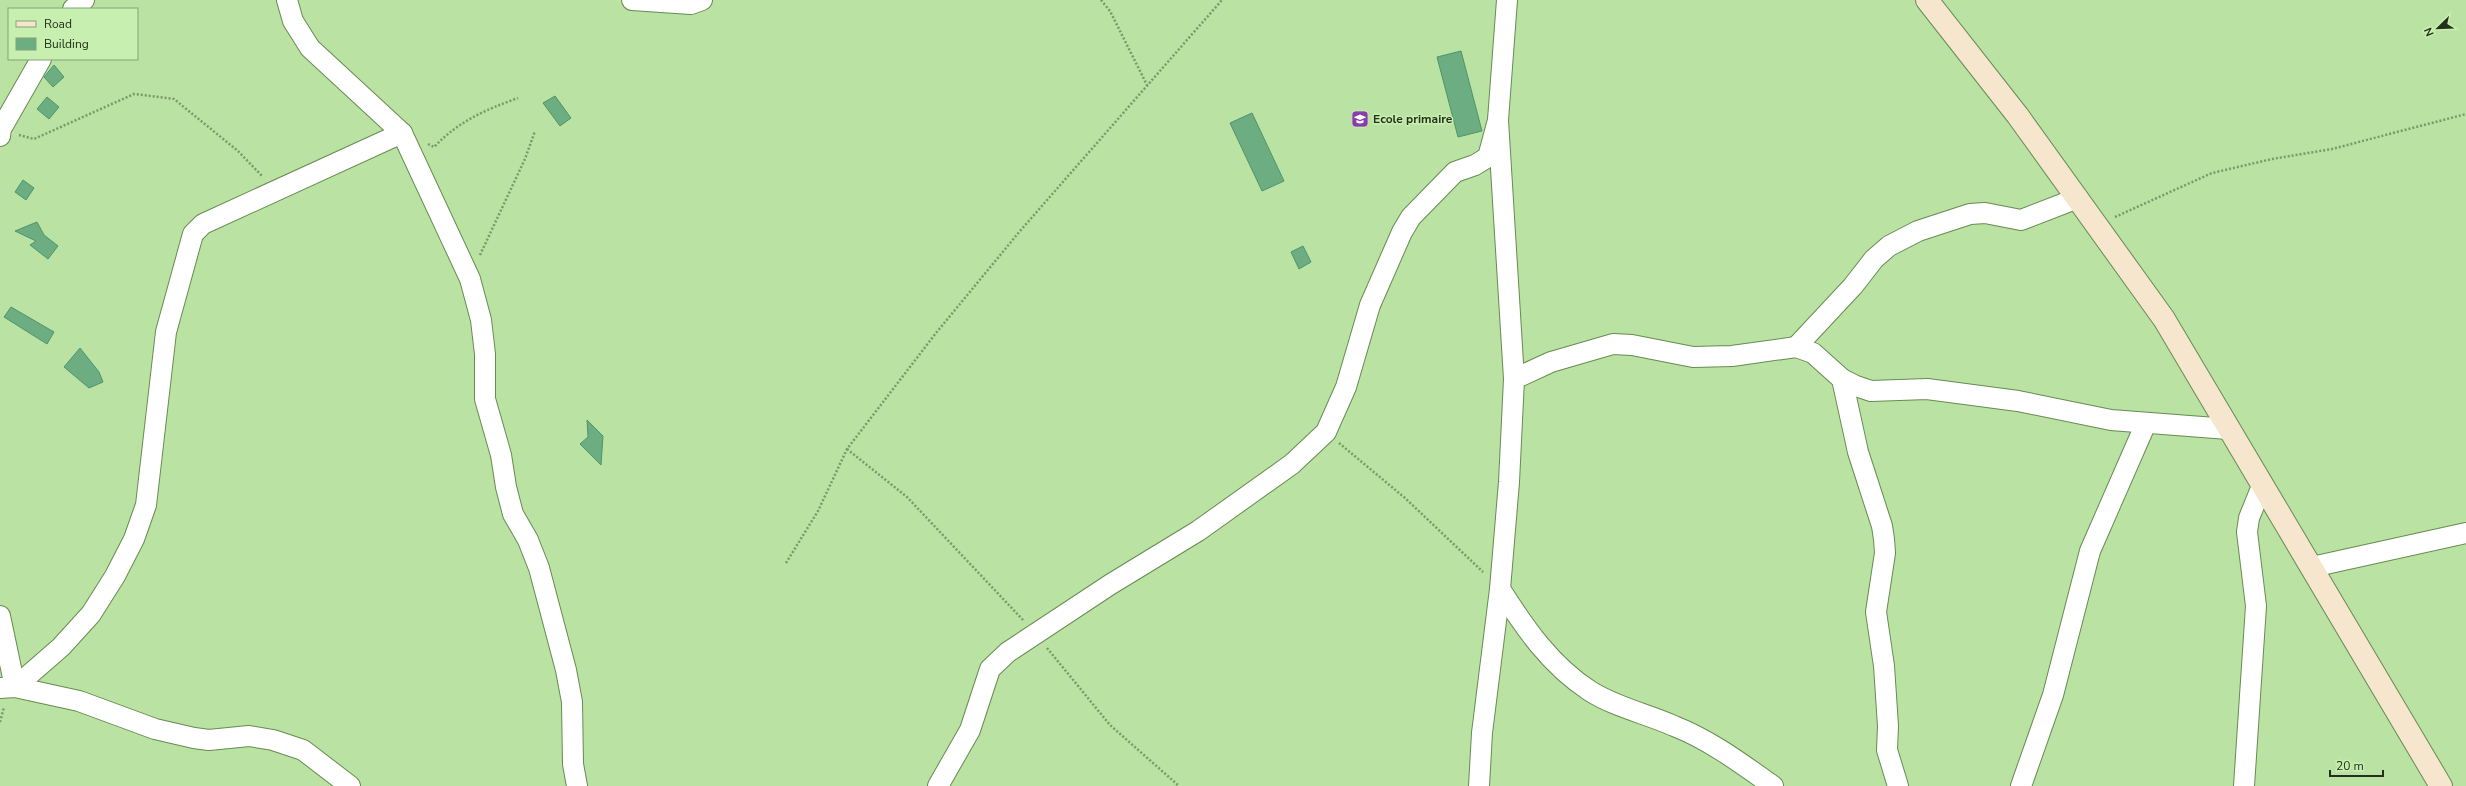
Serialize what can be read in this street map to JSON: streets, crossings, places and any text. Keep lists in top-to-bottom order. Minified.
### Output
{"places":{"school or university":["Ecole primaire"]},"legend":["Road","Building"],"scale_bar":"20 m","north":"bottom left"}
